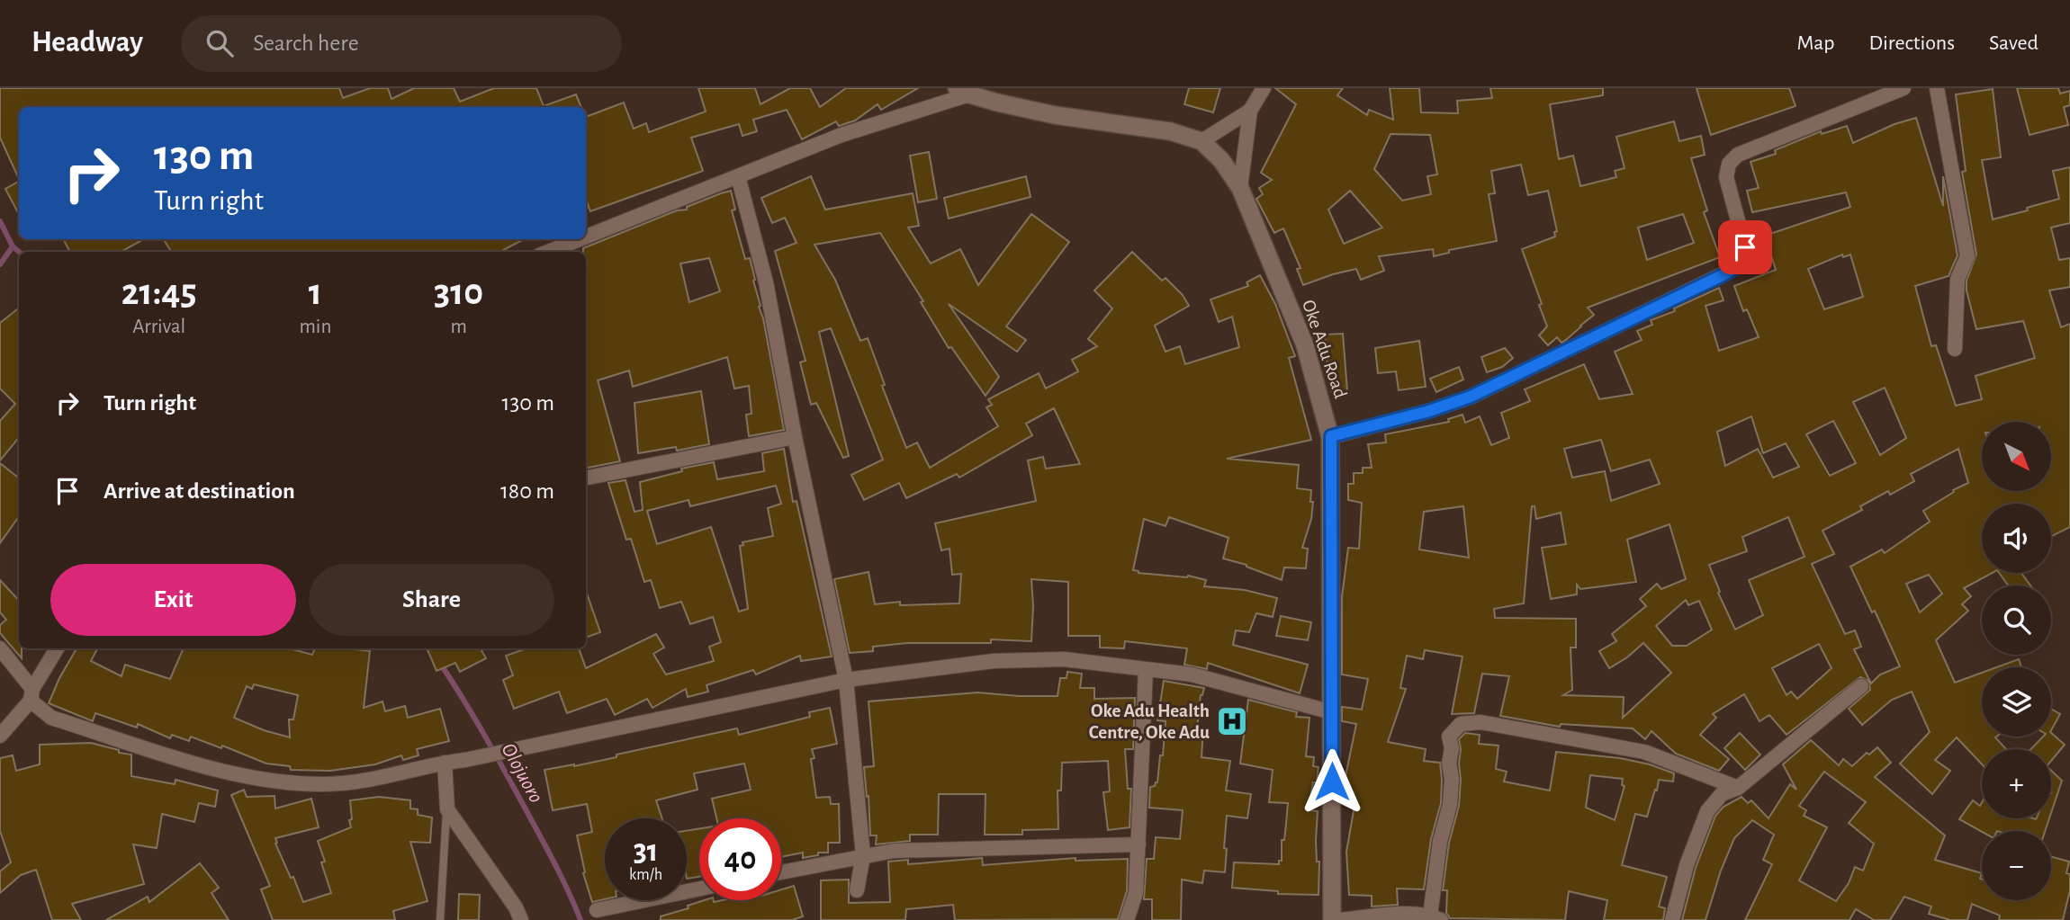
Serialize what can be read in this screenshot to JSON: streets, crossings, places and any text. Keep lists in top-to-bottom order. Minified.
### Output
{"streets":{"street":["Oke Adu Road"]},"water":["Olojuoro"],"places":{"hospital":["Oke Adu Health Centre, Oke Adu"]},"north":"bottom right","page":{"header":"Headway","search":"Search here","nav":["Map","Directions","Saved"],"turn":["130 m","Turn right"],"eta":["21:45","Arrival","1","min","310","m"],"list":[{"name":"Turn right","value":"130 m"},{"name":"Arrive at destination","value":"180 m"}],"map_buttons":["+","−"],"buttons":["Exit","Share"],"speed":"31 km/h","limit":"40"}}
